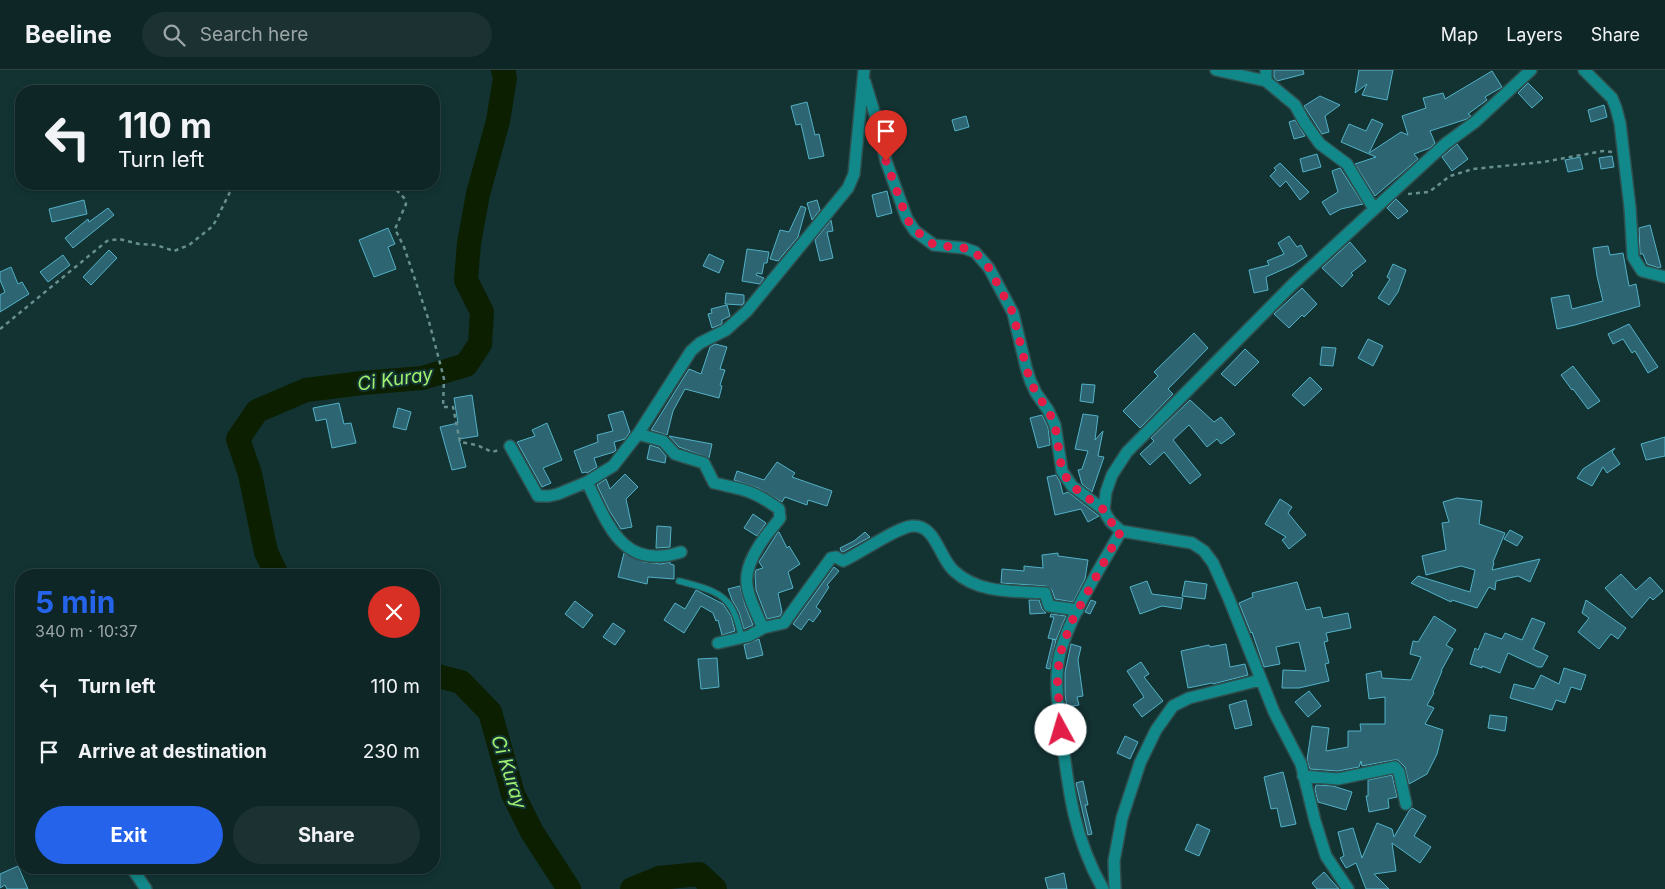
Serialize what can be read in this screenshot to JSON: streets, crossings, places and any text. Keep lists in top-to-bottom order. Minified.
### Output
{"water":["Ci Kuray"],"page":{"header":"Beeline","search":"Search here","nav":["Map","Layers","Share"],"turn":["110 m","Turn left"],"heading":["5 min","340 m · 10:37"],"list":[{"name":"Turn left","value":"110 m"},{"name":"Arrive at destination","value":"230 m"}],"buttons":["Exit","Share"]}}
